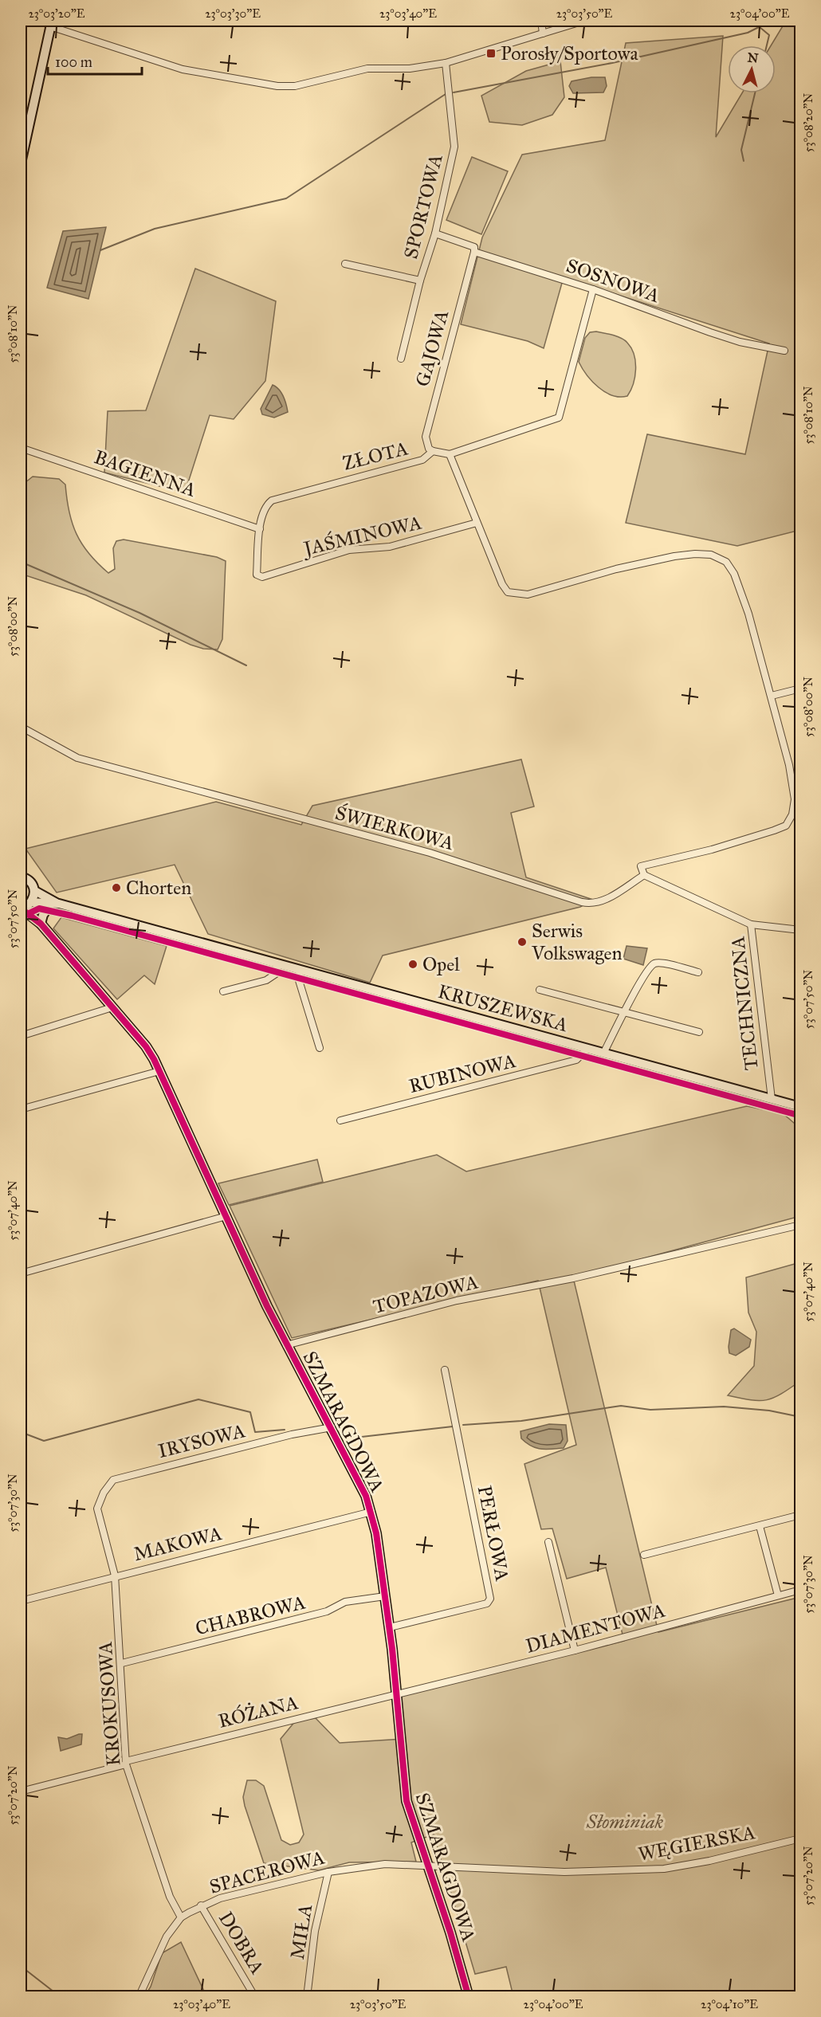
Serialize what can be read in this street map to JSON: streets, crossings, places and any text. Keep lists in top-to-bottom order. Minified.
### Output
{"streets":{"street":["SPORTOWA","SOSNOWA","GAJOWA","ZŁOTA","BAGIENNA","JAŚMINOWA","ŚWIERKOWA","TECHNICZNA","KRUSZEWSKA","RUBINOWA","TOPAZOWA","SZMARAGDOWA","IRYSOWA","PERŁOWA","MAKOWA","CHABROWA","DIAMENTOWA","KROKUSOWA","RÓŻANA","WĘGIERSKA","SPACEROWA","MIŁA","DOBRA"]},"crossings":[["SPORTOWA","SOSNOWA"],["SOSNOWA","GAJOWA"],["SOSNOWA","ZŁOTA"],["GAJOWA","ZŁOTA"],["ZŁOTA","BAGIENNA"],["ZŁOTA","JAŚMINOWA"],["TECHNICZNA","KRUSZEWSKA"],["KRUSZEWSKA","RUBINOWA"],["KRUSZEWSKA","SZMARAGDOWA"],["TOPAZOWA","SZMARAGDOWA"],["SZMARAGDOWA","IRYSOWA"],["SZMARAGDOWA","PERŁOWA"],["SZMARAGDOWA","MAKOWA"],["SZMARAGDOWA","CHABROWA"],["SZMARAGDOWA","DIAMENTOWA"],["SZMARAGDOWA","RÓŻANA"],["SZMARAGDOWA","WĘGIERSKA"],["SZMARAGDOWA","SPACEROWA"],["IRYSOWA","KROKUSOWA"],["MAKOWA","KROKUSOWA"],["CHABROWA","KROKUSOWA"],["DIAMENTOWA","RÓŻANA"],["KROKUSOWA","RÓŻANA"],["KROKUSOWA","SPACEROWA"],["WĘGIERSKA","SPACEROWA"],["SPACEROWA","MIŁA"],["SPACEROWA","DOBRA"]],"parks":["Słominiak"],"places":{"transit":["Porosły/Sportowa"],"other":["Chorten","Serwis Volkswagen","Opel"]},"scale_bar":"100 m","north":"top","coordinates":["23°03'20\"E","23°03'30\"E","23°03'40\"E","23°03'50\"E","23°04'00\"E","53°08'20\"N","53°08'10\"N","53°08'00\"N","53°07'50\"N","53°07'40\"N","53°07'30\"N","53°07'20\"N","23°04'10\"E"]}
